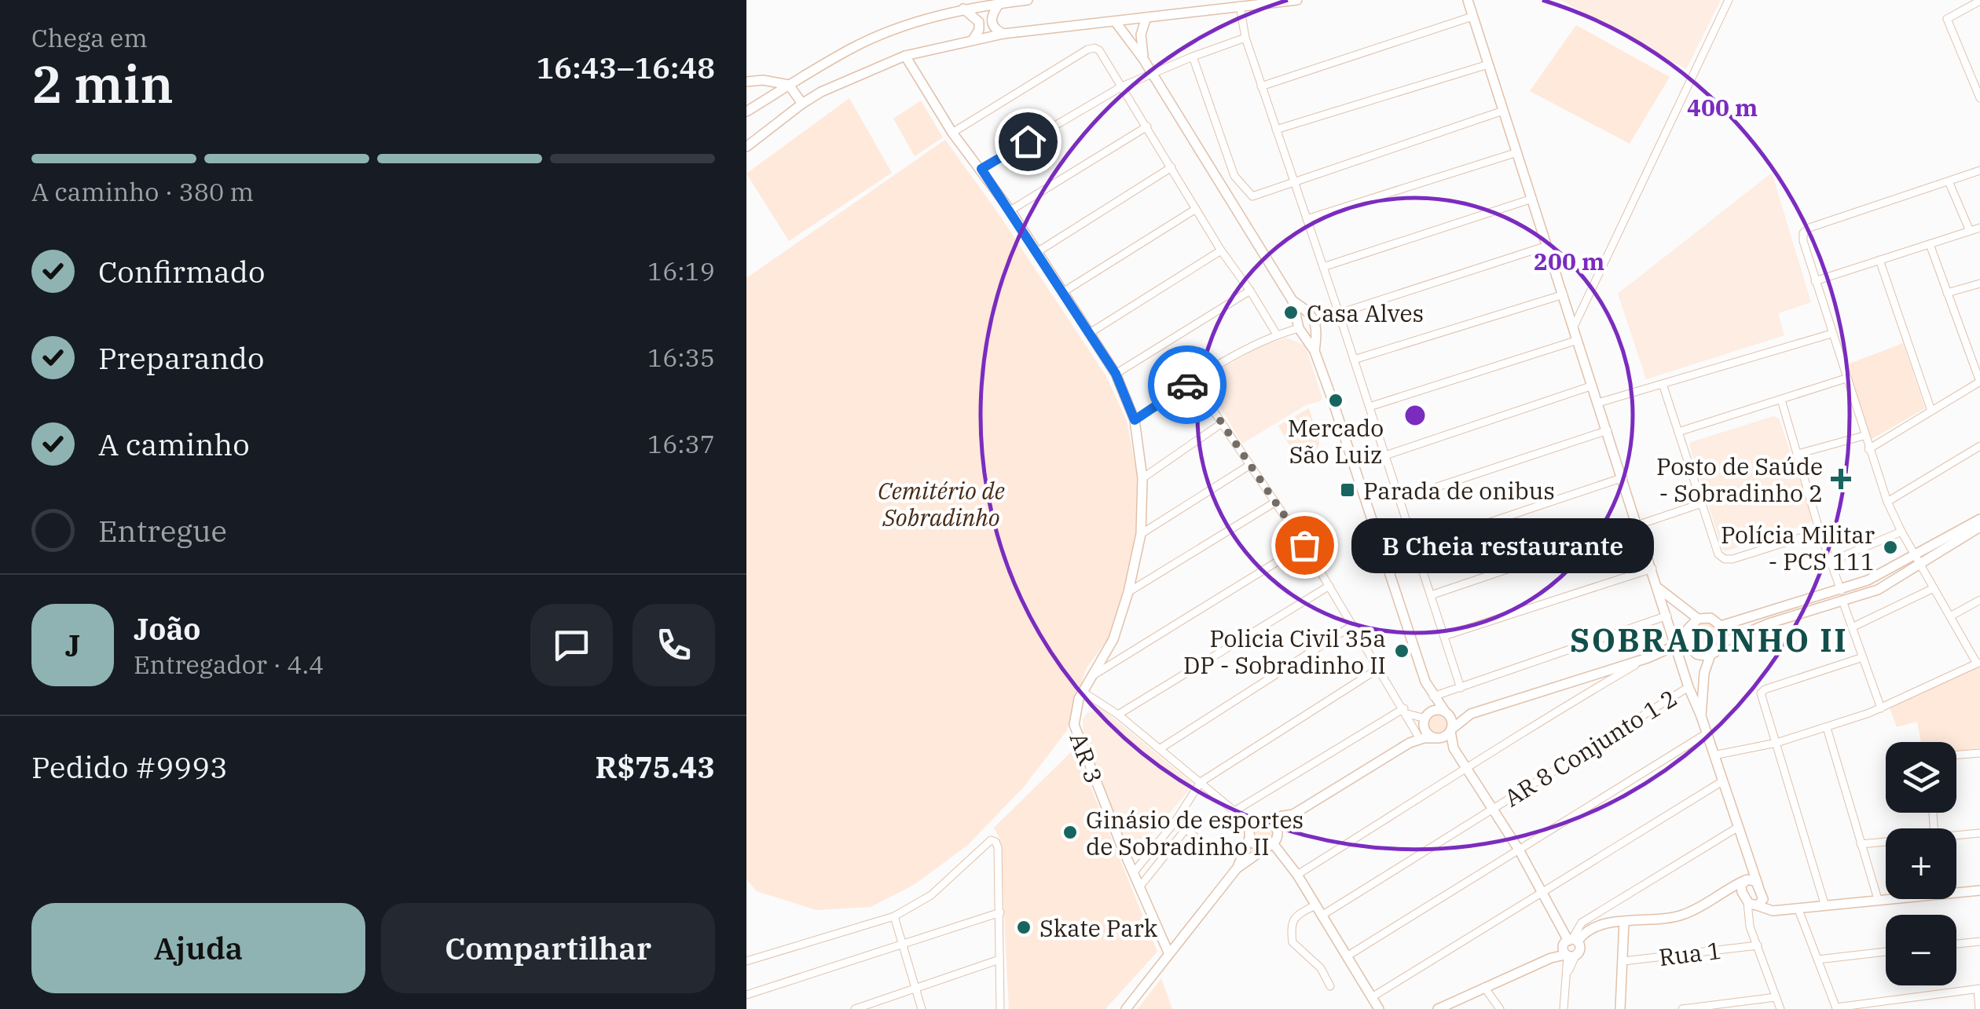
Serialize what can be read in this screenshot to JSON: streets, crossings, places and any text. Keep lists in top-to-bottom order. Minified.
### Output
{"streets":{"street":["AR 8 Conjunto 1 2","AR 3","Rua 1"]},"districts":["SOBRADINHO II"],"parks":["Cemitério de Sobradinho"],"places":{"other":["Casa Alves","Mercado São Luiz","B Cheia restaurante","Polícia Militar - PCS 111","Policia Civil 35a DP - Sobradinho II","Ginásio de esportes de Sobradinho II","Skate Park"],"health":["Posto de Saúde - Sobradinho 2"],"transit":["Parada de onibus"]},"page":{"heading":["2 min","Chega em","16:43–16:48"],"panel":["João","Entregador · 4.4","Pedido #9993","R$75.43"],"bar":"A caminho · 380 m","list":[["Confirmado","16:19"],["Preparando","16:35"],["A caminho","16:37"],"Entregue"],"bubble":"B Cheia restaurante","round":"J","map_buttons":["+","−"],"buttons":["Ajuda","Compartilhar"]},"rings":["400 m","200 m"]}
